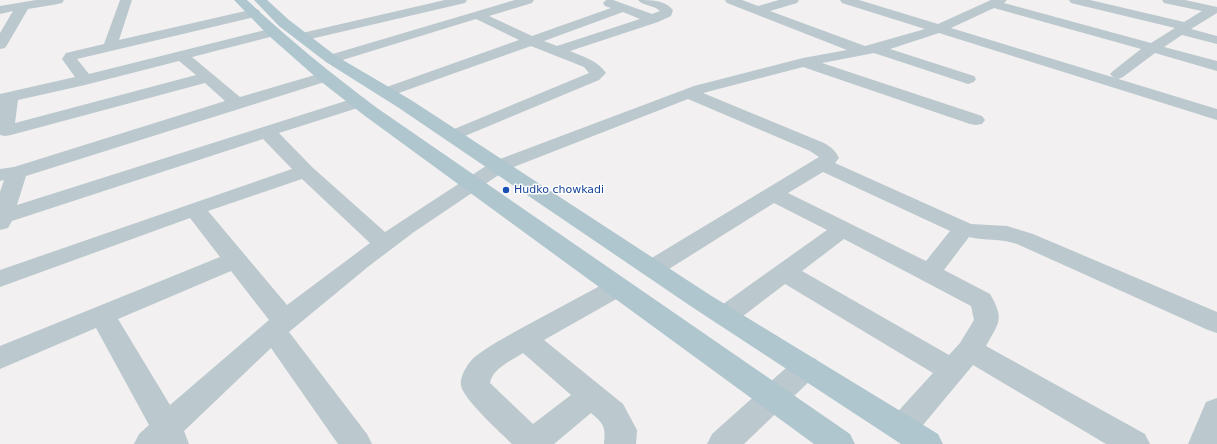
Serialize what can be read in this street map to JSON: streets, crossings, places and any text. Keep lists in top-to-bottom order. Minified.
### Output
{"places":["Hudko chowkadi"]}
